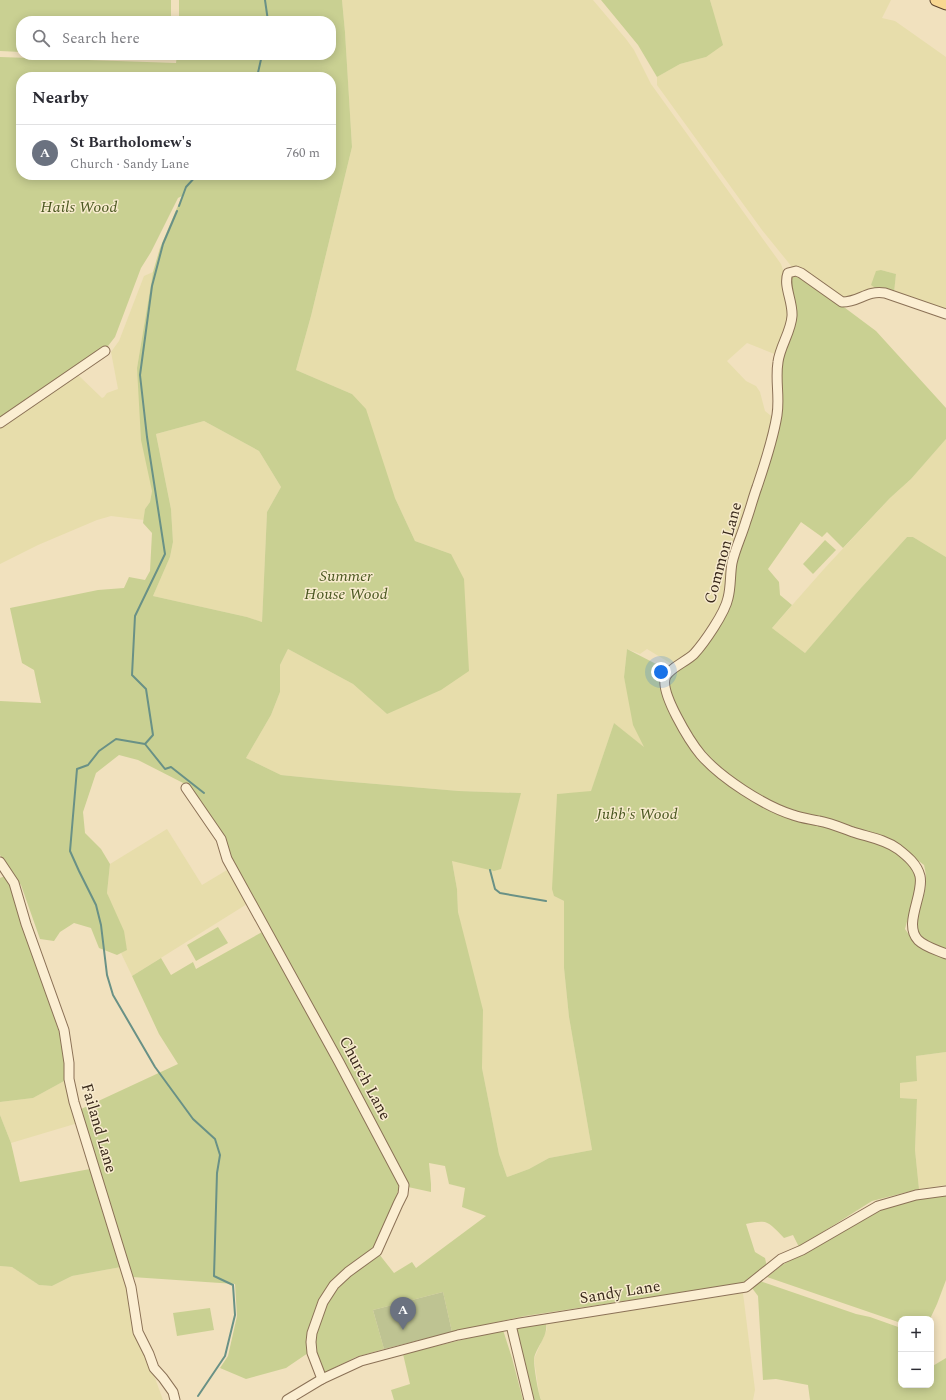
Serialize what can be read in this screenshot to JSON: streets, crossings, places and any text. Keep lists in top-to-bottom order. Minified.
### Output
{"streets":{"street":["Common Lane","Church Lane","Failand Lane","Sandy Lane"]},"crossings":[["Church Lane","Sandy Lane"]],"parks":["Hails Wood","Summer House Wood","Jubb's Wood"],"page":{"search":"Search here","heading":"Nearby","list":[{"mark":"A","name":"St Bartholomew's","note":"Church · Sandy Lane","value":"760 m"}],"pins":"A","map_buttons":["+","−"]}}
